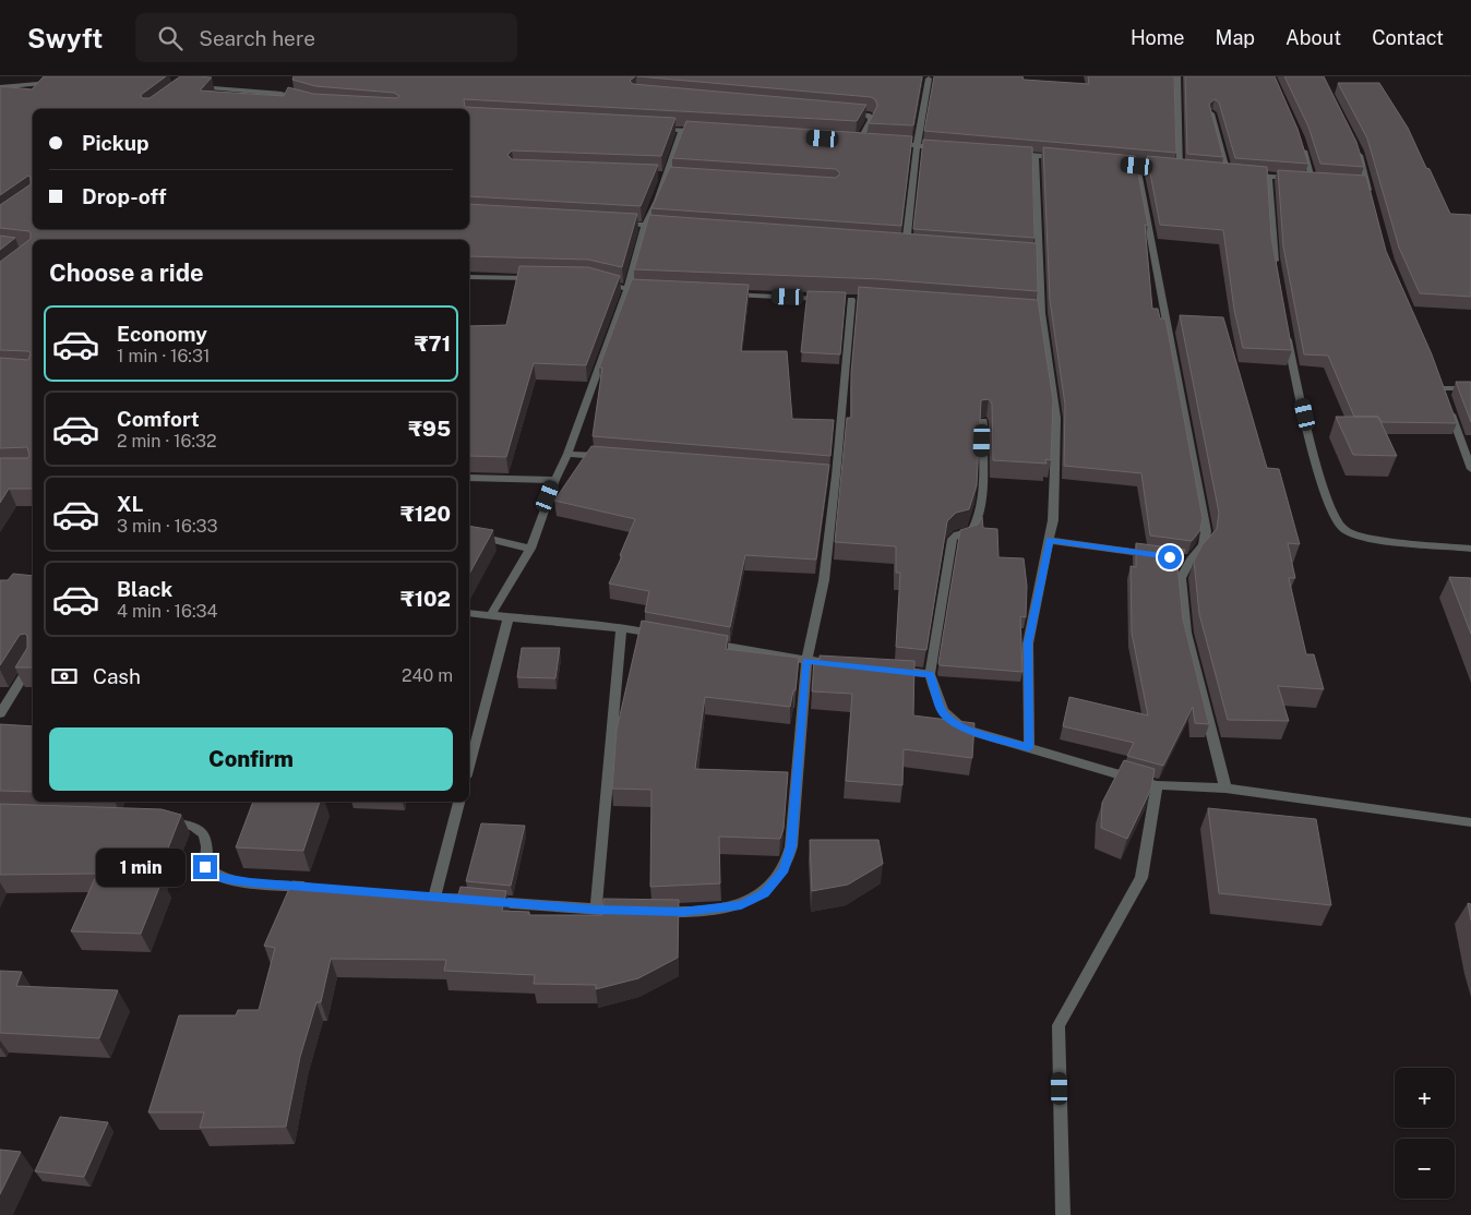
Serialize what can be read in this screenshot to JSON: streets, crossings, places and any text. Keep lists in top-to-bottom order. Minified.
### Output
{"page":{"header":"Swyft","search":"Search here","nav":["Home","Map","About","Contact"],"banner":["Pickup","Drop-off"],"heading":"Choose a ride","list":[{"name":"Economy","note":"1 min · 16:31","value":"₹71"},{"name":"Comfort","note":"2 min · 16:32","value":"₹95"},{"name":"XL","note":"3 min · 16:33","value":"₹120"},{"name":"Black","note":"4 min · 16:34","value":"₹102"}],"pay":["Cash","240 m"],"buttons":"Confirm","bubble":"1 min","map_buttons":["+","−"]}}
